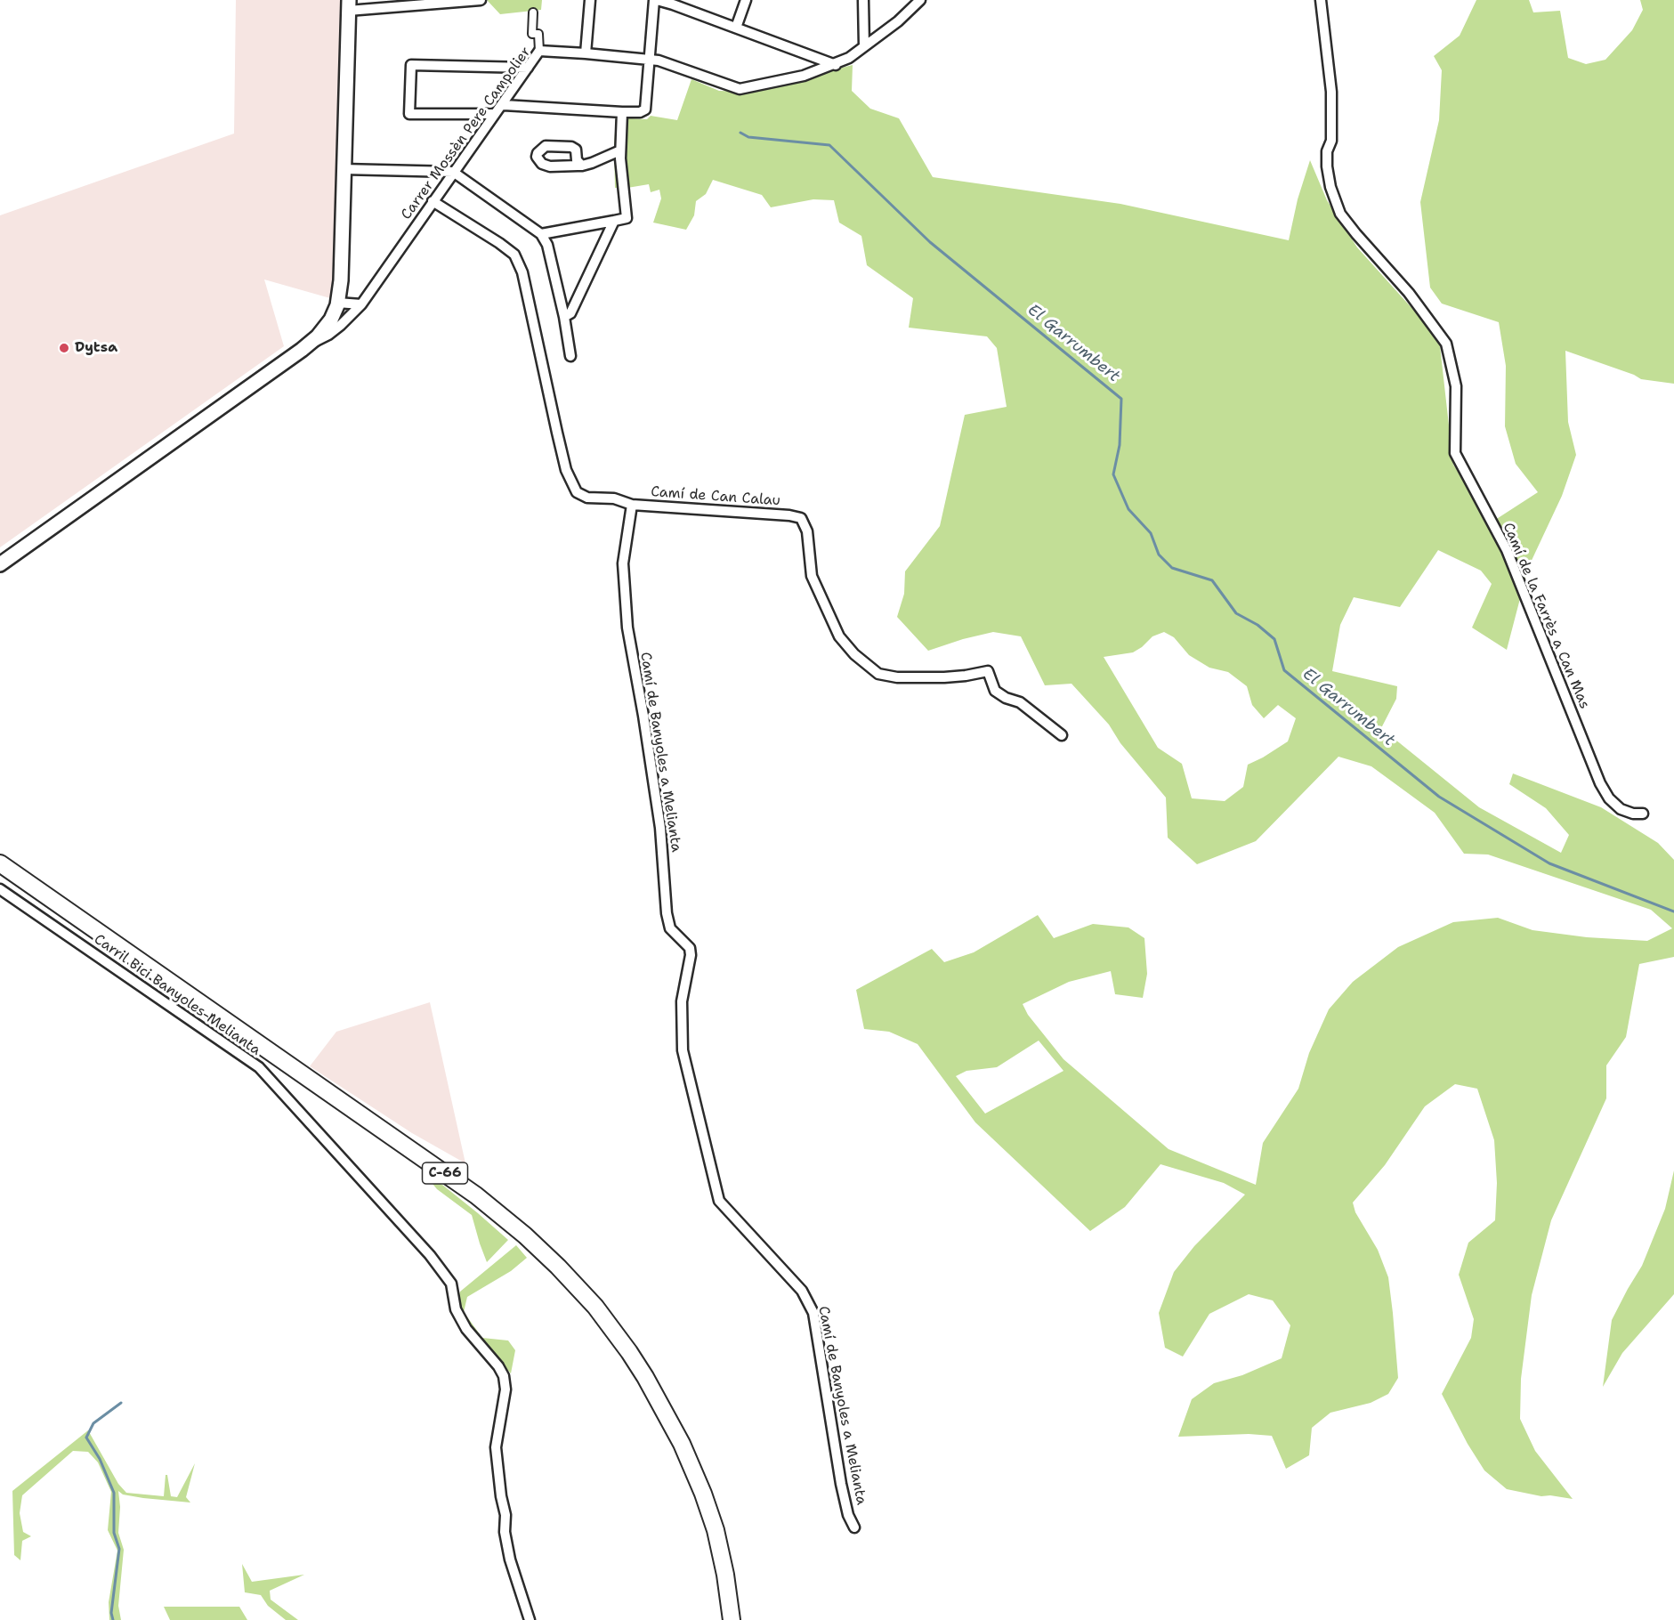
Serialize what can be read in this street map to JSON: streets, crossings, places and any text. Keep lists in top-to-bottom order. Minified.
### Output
{"streets":{"highway":["C-66"],"street":["Carrer Mossèn Pere Campolier","Camí de Can Calau","Camí de la Farrès a Can Mas","Camí de Banyoles a Melianta","Carril Bici Banyoles-Melianta"]},"crossings":[["Carrer Mossèn Pere Campolier","Camí de Can Calau"],["Camí de Can Calau","Camí de Banyoles a Melianta"]],"water":["El Garrumbert"],"places":["Dytsa"]}
